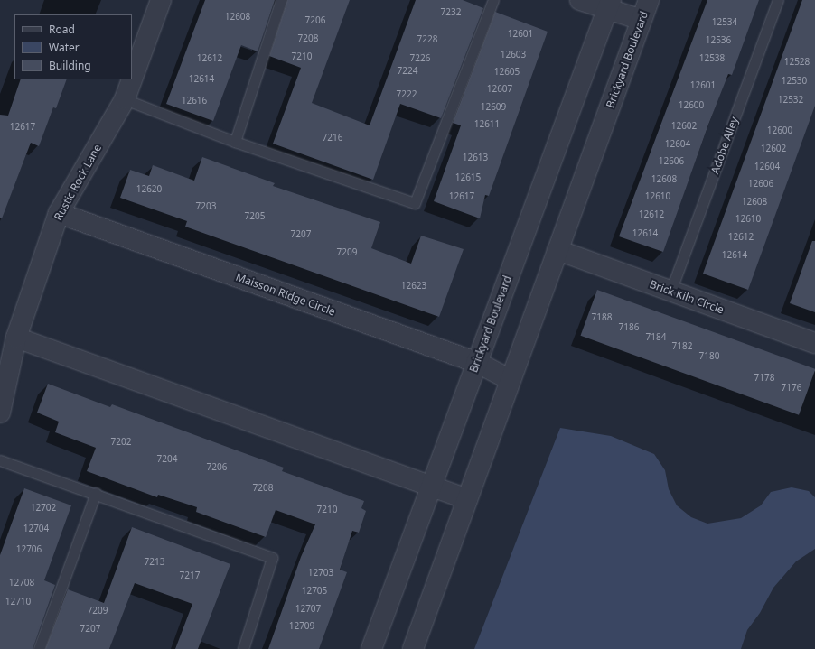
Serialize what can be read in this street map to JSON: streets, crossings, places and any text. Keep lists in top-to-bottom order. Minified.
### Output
{"streets":{"street":["Brickyard Boulevard","Rustic Rock Lane","Maisson Ridge Circle","Brick Kiln Circle"],"lane":["Adobe Alley"]},"crossings":[["Brickyard Boulevard","Maisson Ridge Circle"],["Brickyard Boulevard","Brick Kiln Circle"],["Adobe Alley","Brick Kiln Circle"],["Rustic Rock Lane","Maisson Ridge Circle"]],"house_numbers":["7232","12608","7206","12534","12601","7208","7228","12536","12603","7210","12612","7226","12538","12528","7224","12605","12614","12530","12601","12607","7222","12532","12616","12600","12609","12611","12602","12617","12600","7216","12604","12602","12613","12606","12604","12615","12608","12606","12620","12617","12610","12608","7203","12612","7205","12610","12614","7207","12612","7209","12614","12623","7188","7186","7184","7182","7180","7178","7176","7202","7204","7206","7208","12702","7210","12704","12706","7213","12703","7217","12708","12705","12710","12707","7209","12709","7207"],"legend":["Road","Water","Building"]}
